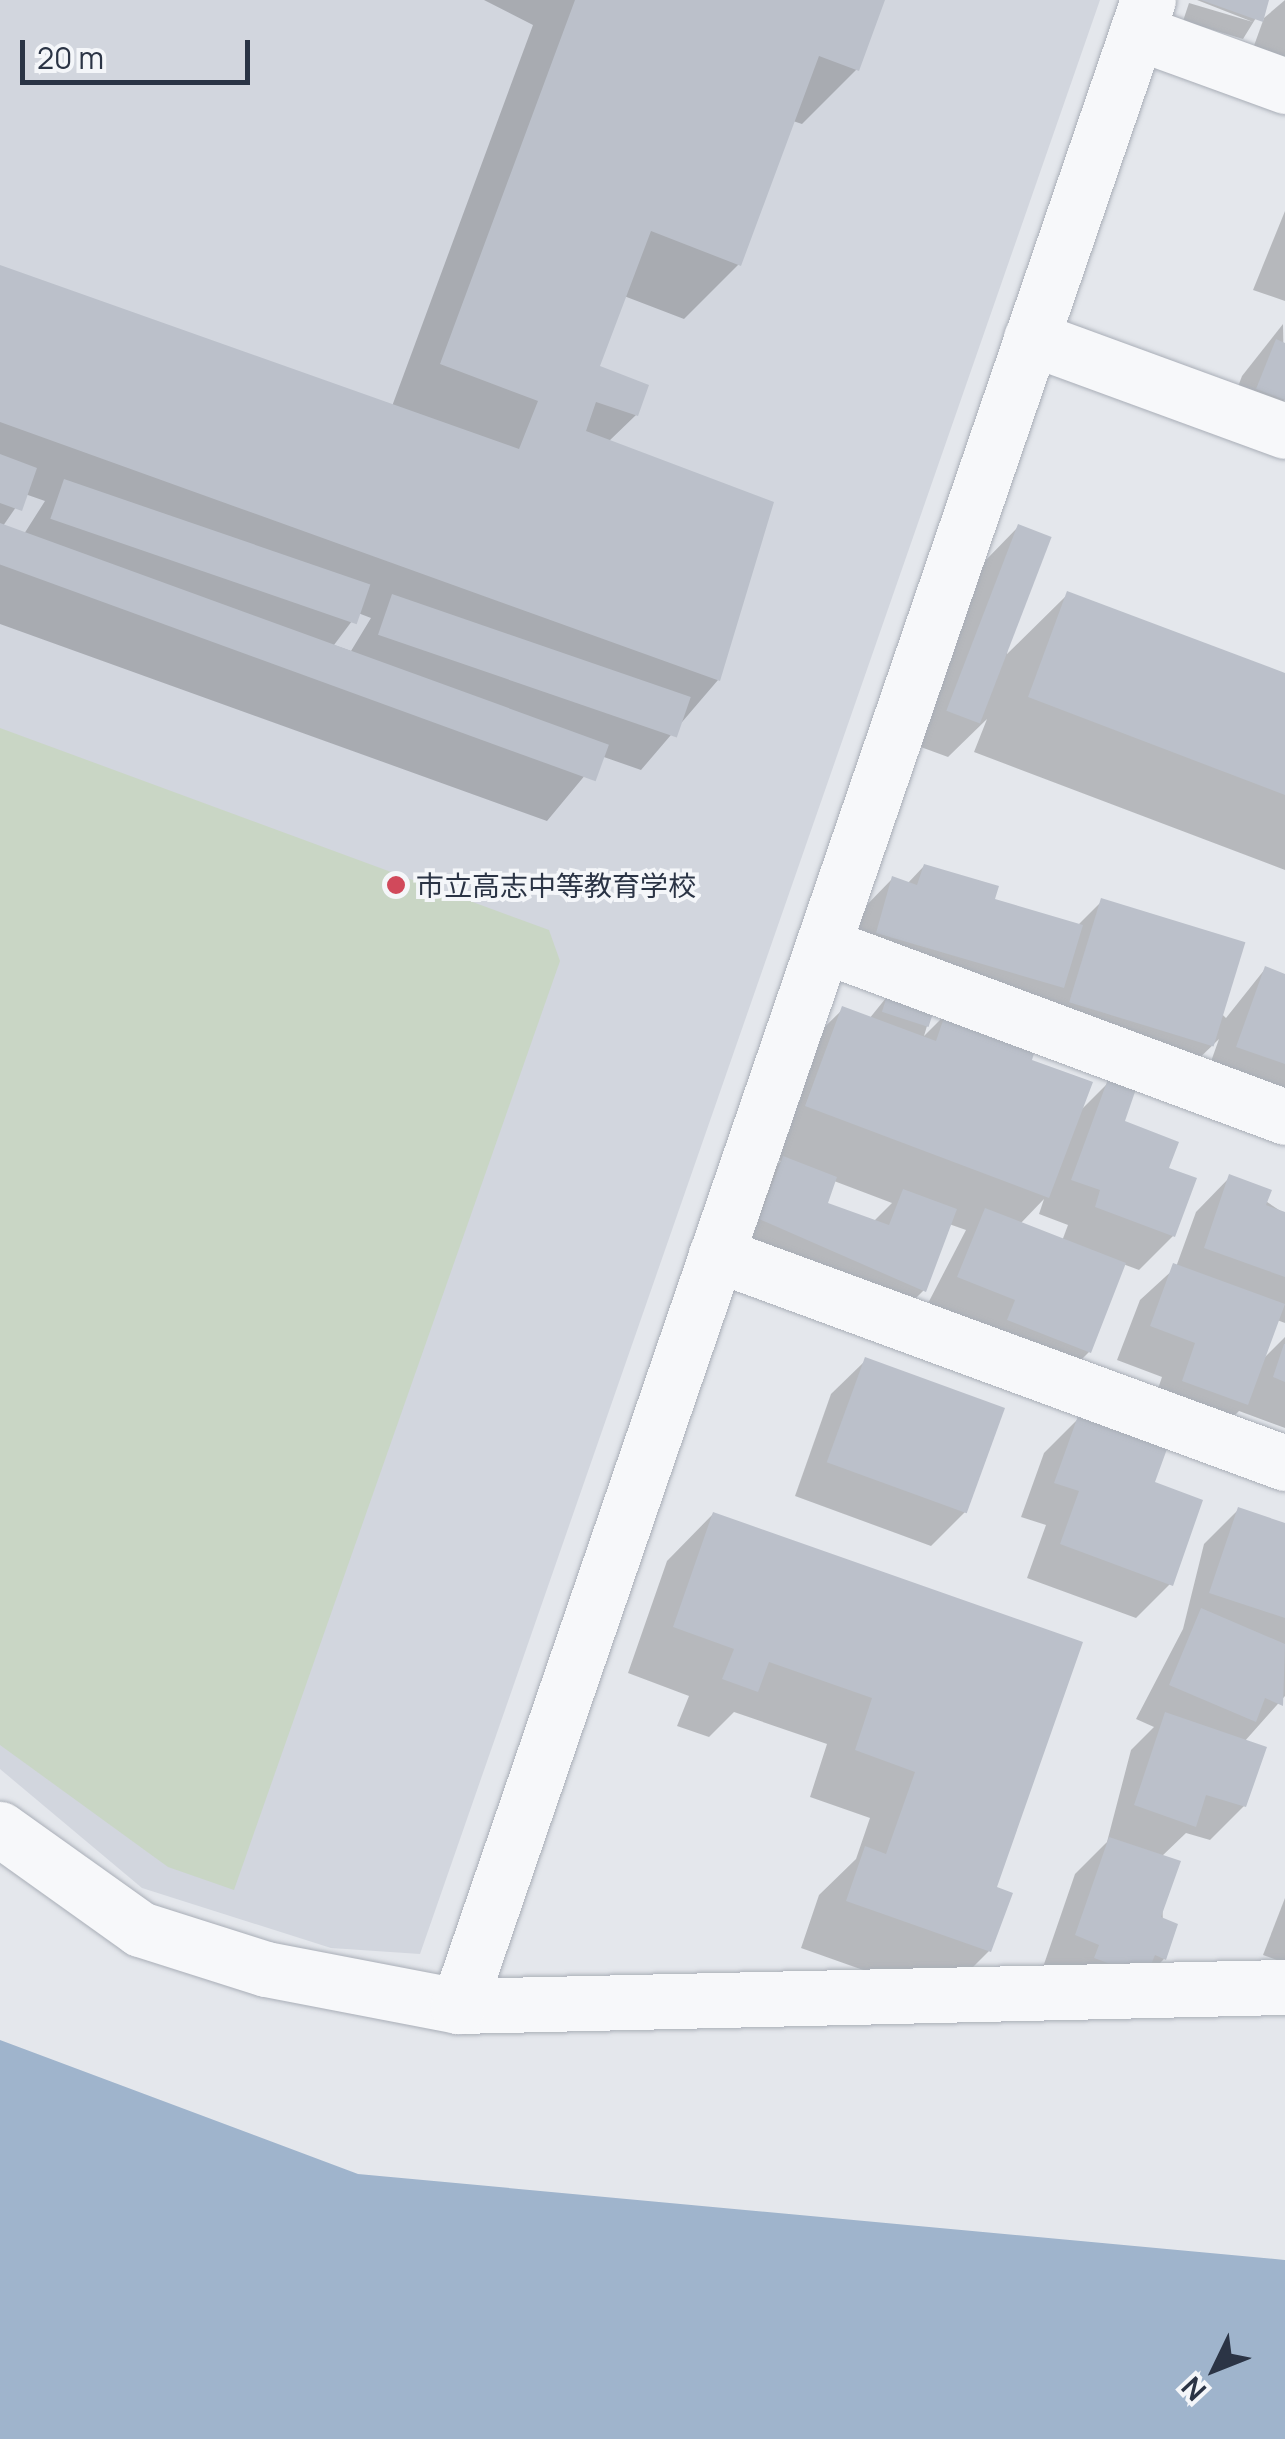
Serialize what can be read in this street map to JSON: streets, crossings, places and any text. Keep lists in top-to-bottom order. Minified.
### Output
{"places":["市立高志中等教育学校"],"scale_bar":"20 m","north":"bottom left"}
